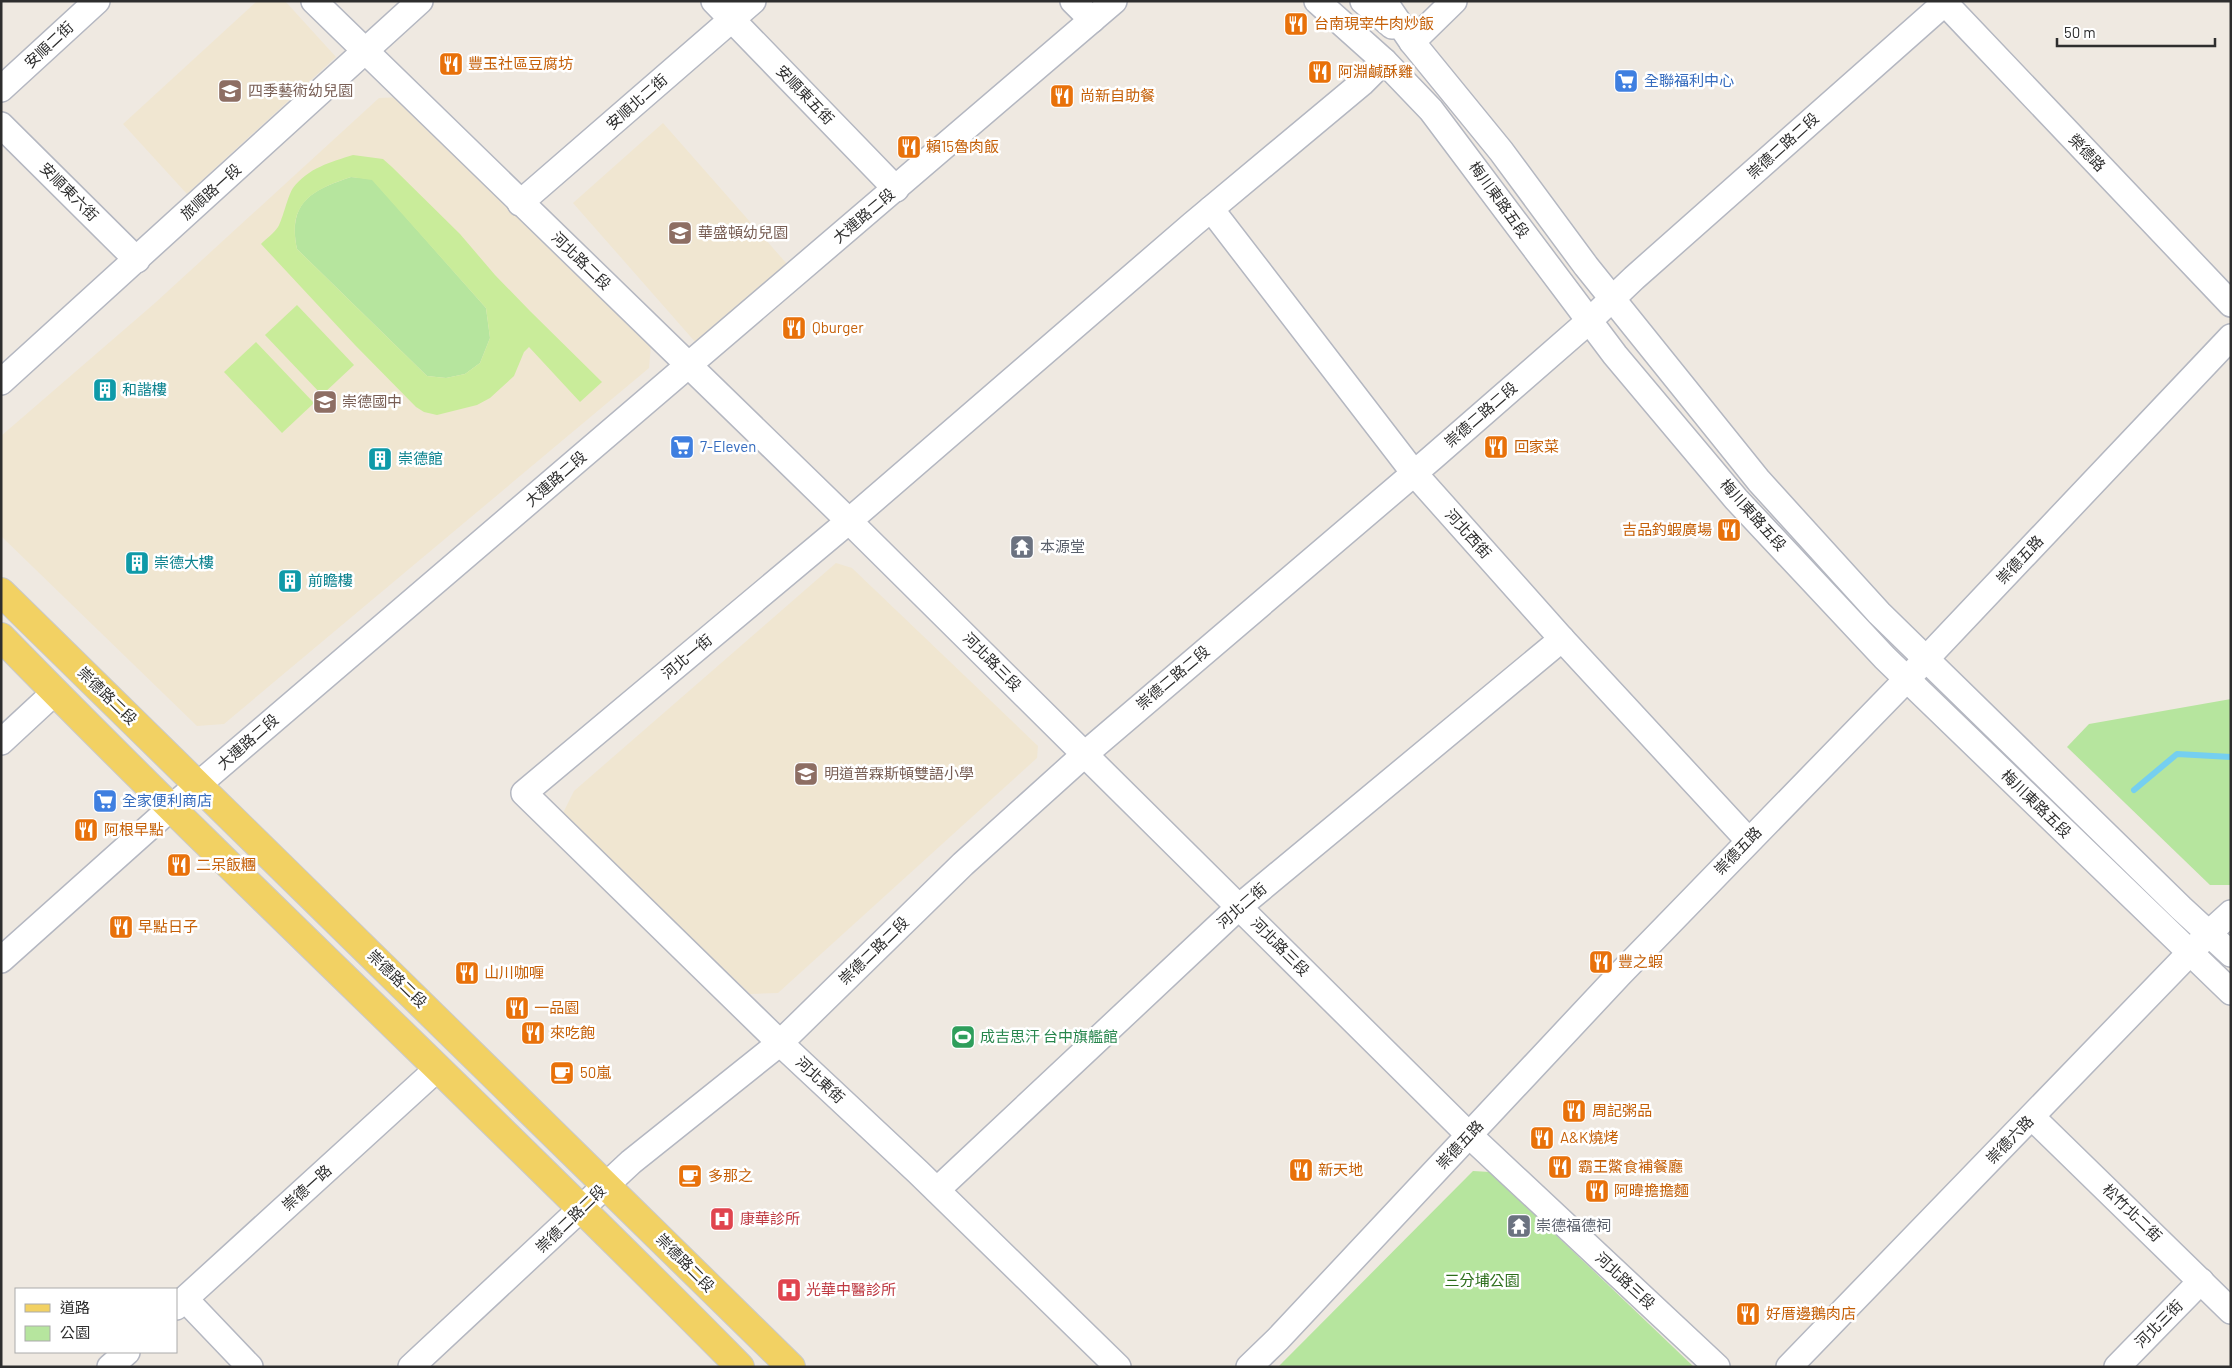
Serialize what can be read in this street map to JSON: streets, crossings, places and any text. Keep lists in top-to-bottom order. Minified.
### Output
{"streets":{"main road":["崇德路二段"],"street":["安順二街","安順東五街","安順北二街","崇德二路二段","榮德路","安順東六街","旅順路一段","梅川東路五段","大連路二段","河北路二段","河北西街","崇德五路","河北一街","河北路三段","河北二街","河北東街","崇德六路","崇德一路","松竹北二街","河北三街"]},"crossings":[["安順東五街","安順北二街"],["安順東五街","大連路二段"],["安順北二街","河北路二段"],["崇德二路二段","榮德路"],["崇德二路二段","梅川東路五段"],["崇德二路二段","河北西街"],["崇德二路二段","河北路三段"],["崇德二路二段","崇德路二段"],["崇德二路二段","河北東街"],["安順東六街","旅順路一段"],["旅順路一段","河北路二段"],["梅川東路五段","崇德五路"],["梅川東路五段","河北一街"],["梅川東路五段","崇德六路"],["大連路二段","河北路二段"],["大連路二段","崇德路二段"],["河北路二段","河北一街"],["河北路二段","河北路三段"],["河北西街","崇德五路"],["河北西街","河北一街"],["河北西街","河北二街"],["崇德五路","河北路三段"],["河北一街","河北路三段"],["河北一街","河北東街"],["河北路三段","河北二街"],["河北二街","河北東街"],["崇德六路","松竹北二街"],["松竹北二街","河北三街"]],"parks":["三分埔公園"],"places":{"restaurant":["台南現宰牛肉炒飯","豐玉社區豆腐坊","阿淵鹹酥雞","尚新自助餐","賴15魯肉飯","Qburger","回家菜","吉品釣蝦廣場","阿根早點","二呆飯糰","早點日子","豐之蝦","山川咖喱","一品園","來吃飽","周記粥品","A&K燒烤","霸王鱉食補餐廳","新天地","阿暐擔擔麵","好厝邊鵝肉店"],"supermarket":["全聯福利中心","7-Eleven","全家便利商店"],"school or university":["四季藝術幼兒園","華盛頓幼兒園","崇德國中","明道普霖斯頓雙語小學"],"building":["和諧樓","崇德館","崇德大樓","前瞻樓"],"temple":["本源堂","崇德福德祠"],"sports":["成吉思汗 台中旗艦館"],"cafe":["50嵐","多那之"],"hospital":["康華診所","光華中醫診所"]},"legend":["道路","公園"],"scale_bar":"50 m"}
